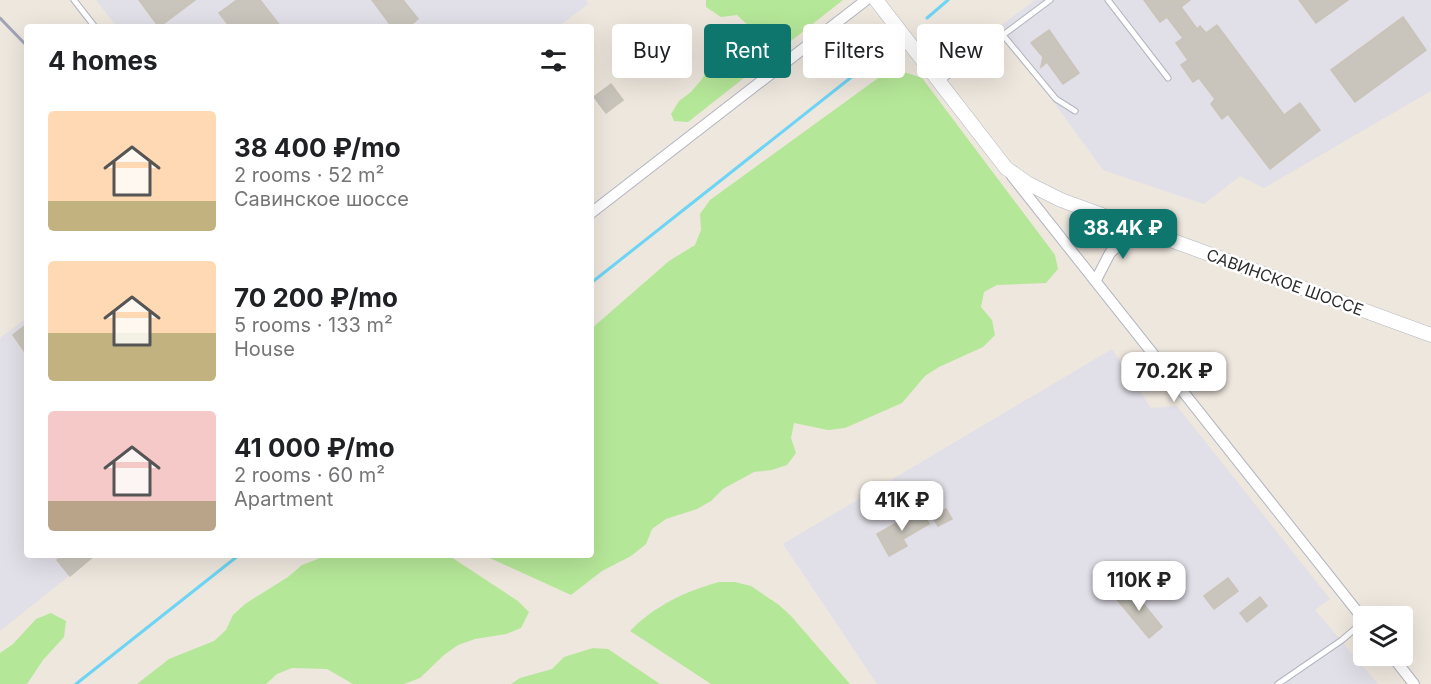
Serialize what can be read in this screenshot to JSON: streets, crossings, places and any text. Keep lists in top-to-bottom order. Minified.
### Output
{"streets":{"street":["САВИНСКОЕ ШОССЕ"]},"page":{"chip":["Buy","Rent","Filters","New"],"heading":"4 homes","list":[{"name":"38 400 ₽/mo","note":"2 rooms · 52 m² · Савинское шоссе"},{"name":"70 200 ₽/mo","note":"5 rooms · 133 m² · House"},{"name":"41 000 ₽/mo","note":"2 rooms · 60 m² · Apartment"}],"price":["38.4K ₽","70.2K ₽","41K ₽","110K ₽"]}}
